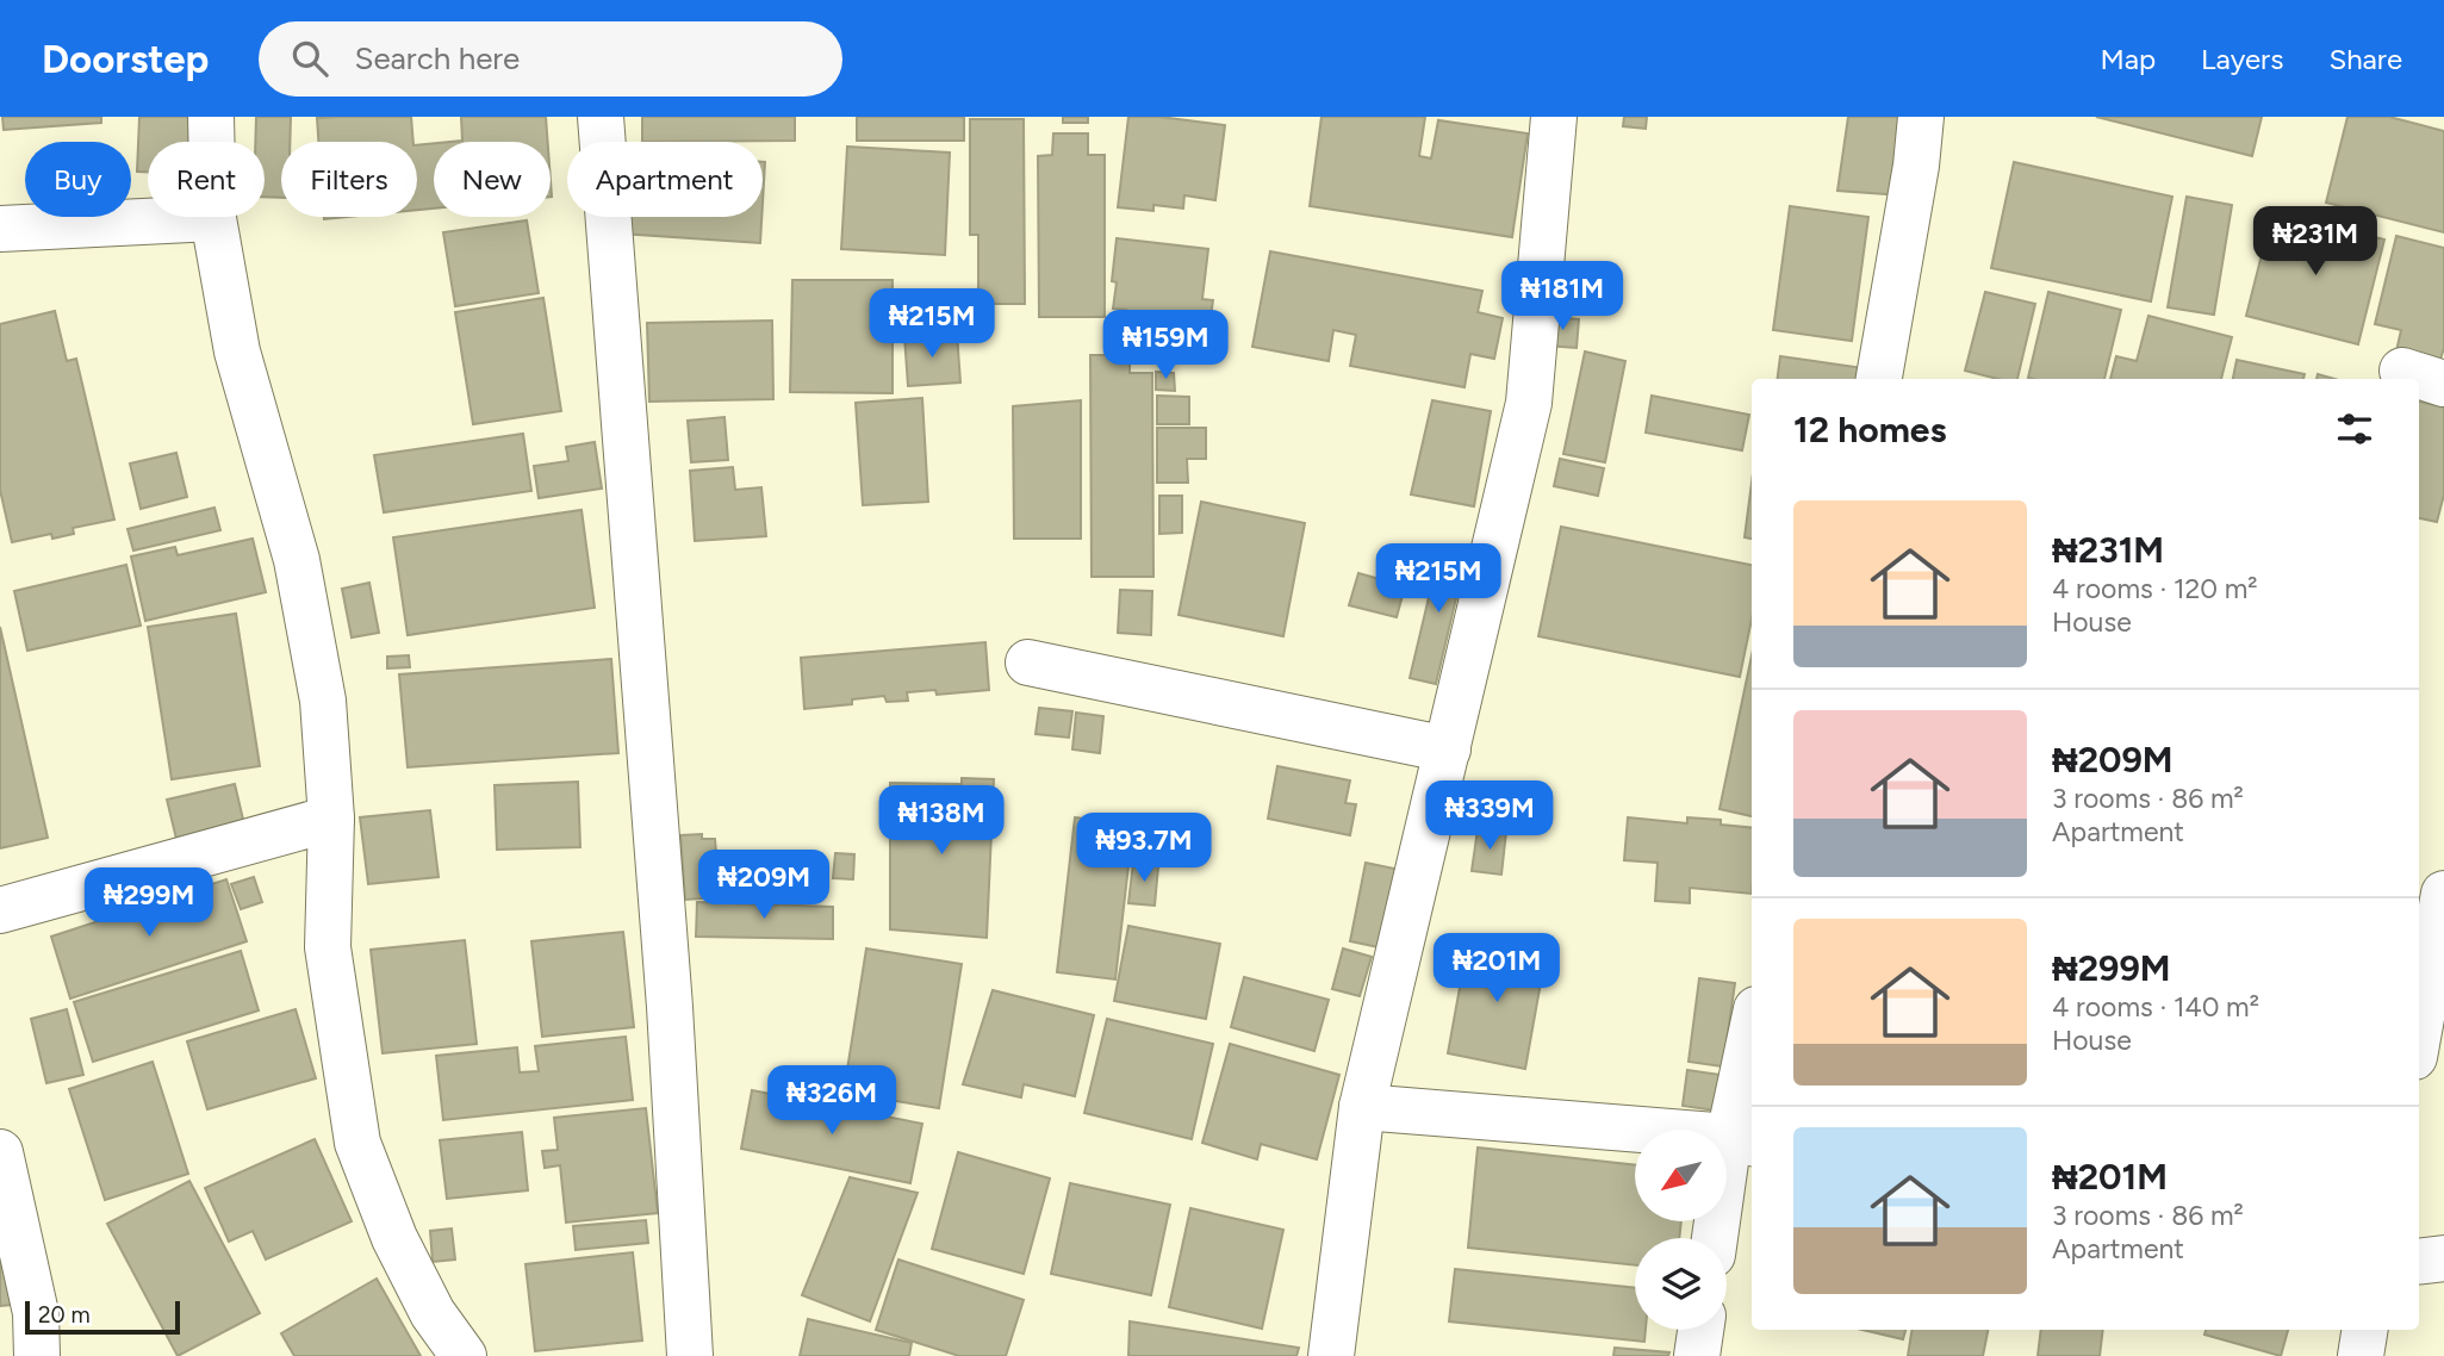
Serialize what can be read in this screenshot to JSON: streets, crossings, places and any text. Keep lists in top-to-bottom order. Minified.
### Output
{"scale_bar":"20 m","north":"bottom left","page":{"header":"Doorstep","search":"Search here","nav":["Map","Layers","Share"],"chip":["Buy","Rent","Filters","New","Apartment"],"price":["₦231M","₦181M","₦215M","₦159M","₦215M","₦339M","₦138M","₦93.7M","₦209M","₦299M","₦201M","₦326M"],"heading":"12 homes","list":[{"name":"₦231M","note":"4 rooms · 120 m² · House"},{"name":"₦209M","note":"3 rooms · 86 m² · Apartment"},{"name":"₦299M","note":"4 rooms · 140 m² · House"},{"name":"₦201M","note":"3 rooms · 86 m² · Apartment"}],"scale":"20 m"}}
